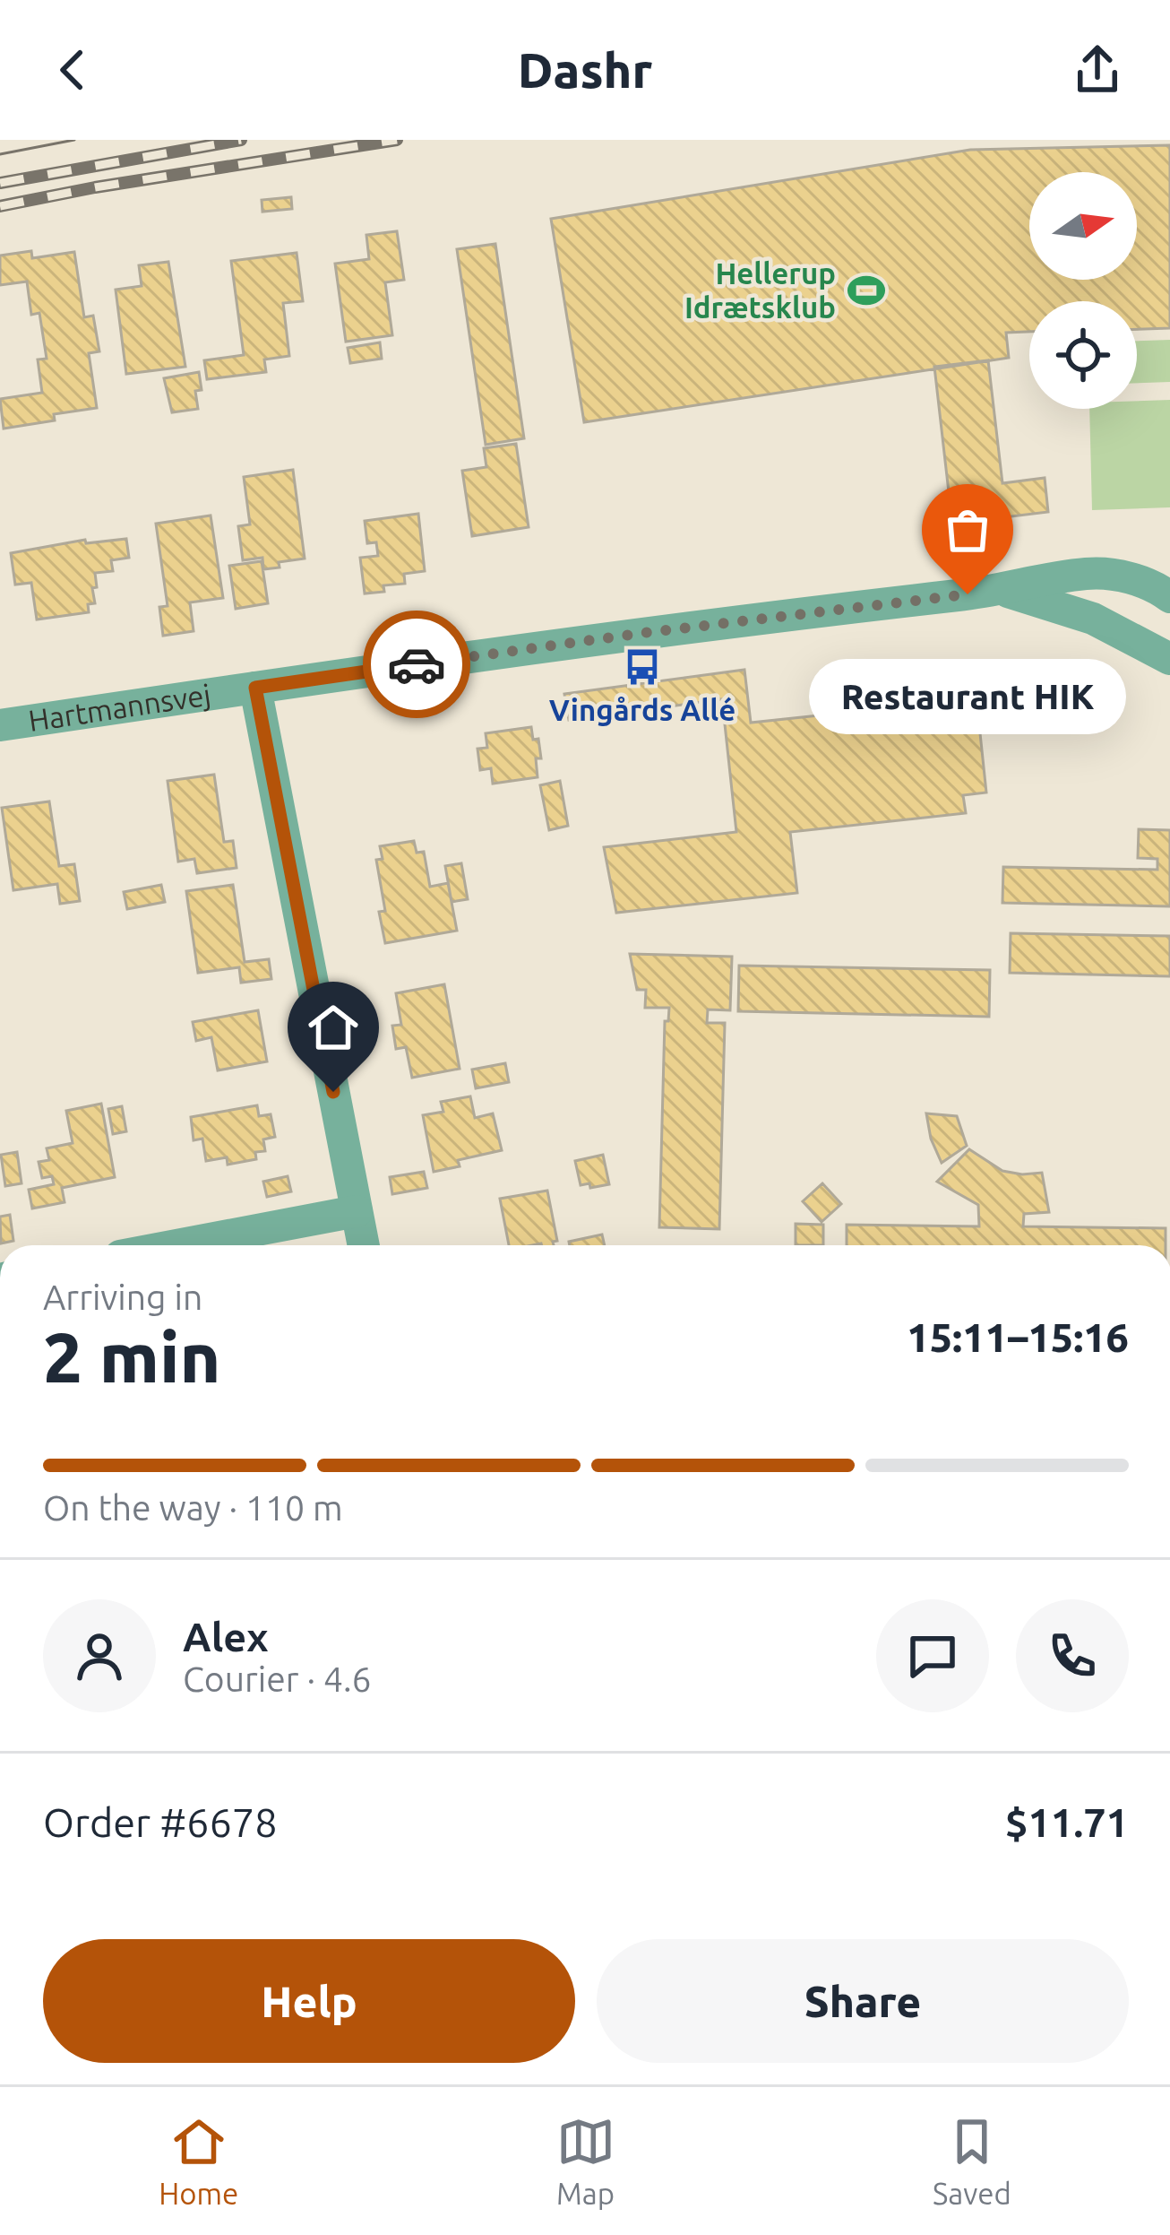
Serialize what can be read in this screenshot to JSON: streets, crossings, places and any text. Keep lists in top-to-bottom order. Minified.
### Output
{"streets":{"street":["Hartmannsvej"]},"places":{"sports":["Hellerup Idrætsklub"],"other":["Restaurant HIK"],"bus stop":["Vingårds Allé"]},"north":"right","page":{"header":"Dashr","bubble":"Restaurant HIK","heading":["2 min","Arriving in","15:11–15:16"],"panel":["Alex","Courier · 4.6","Order #6678","$11.71"],"bar":"On the way · 110 m","buttons":["Help","Share"],"tabs":["Home","Map","Saved"]}}
